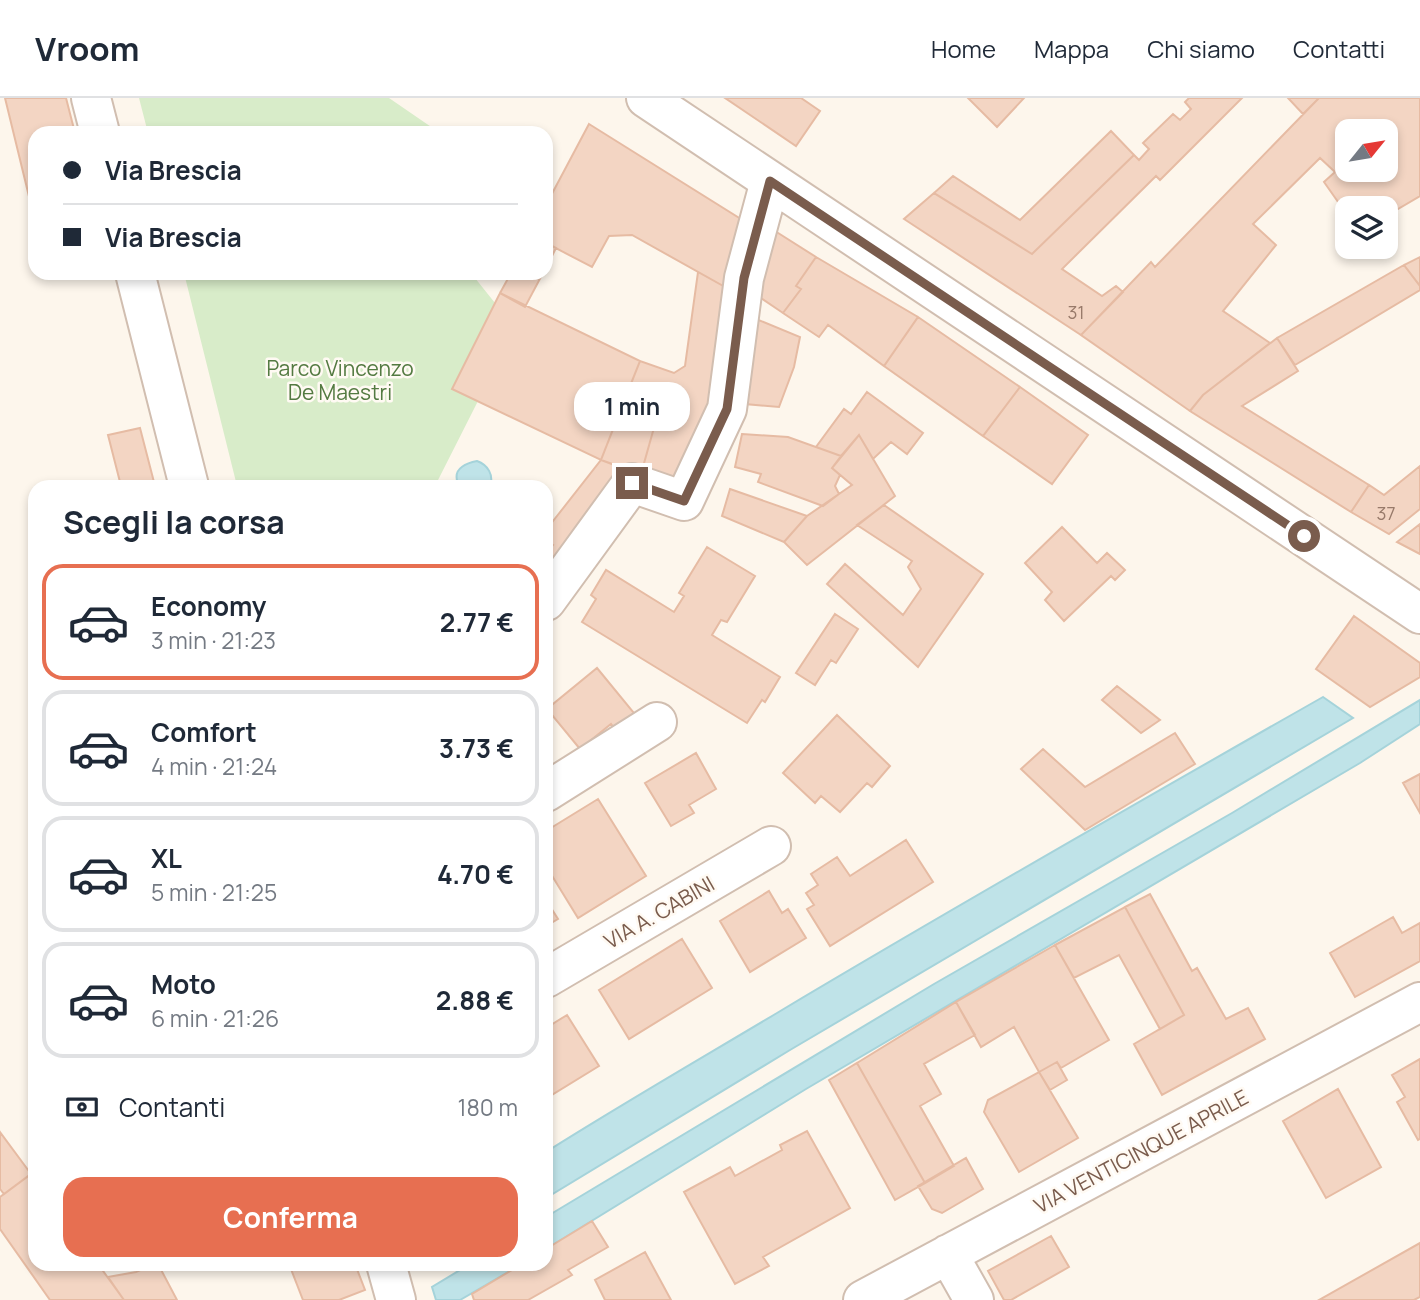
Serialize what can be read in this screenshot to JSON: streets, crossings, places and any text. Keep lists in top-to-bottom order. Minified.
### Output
{"streets":{"street":["VIA A. CABINI","VIA VENTICINQUE APRILE"]},"parks":["Parco Vincenzo De Maestri"],"house_numbers":["31","37"],"north":"top right","page":{"header":"Vroom","nav":["Home","Mappa","Chi siamo","Contatti"],"banner":["Via Brescia","Via Brescia"],"bubble":"1 min","heading":"Scegli la corsa","list":[{"name":"Economy","note":"3 min · 21:23","value":"2.77 €"},{"name":"Comfort","note":"4 min · 21:24","value":"3.73 €"},{"name":"XL","note":"5 min · 21:25","value":"4.70 €"},{"name":"Moto","note":"6 min · 21:26","value":"2.88 €"}],"pay":["Contanti","180 m"],"buttons":"Conferma"}}
